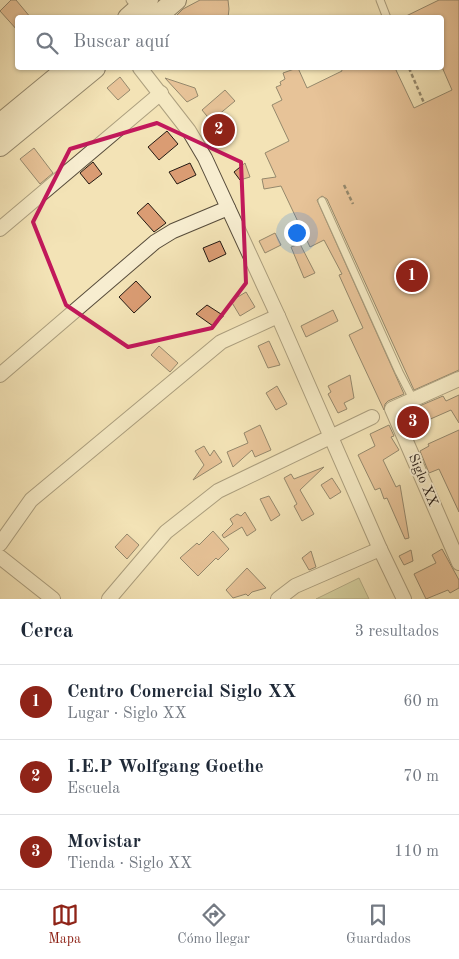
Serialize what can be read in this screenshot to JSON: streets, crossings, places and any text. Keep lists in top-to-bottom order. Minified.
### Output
{"streets":{"street":["Siglo XX"]},"page":{"search":"Buscar aquí","pins":["2","1","3"],"heading":["Cerca","3 resultados"],"list":[{"mark":"1","name":"Centro Comercial Siglo XX","note":"Lugar · Siglo XX","value":"60 m"},{"mark":"2","name":"I.E.P Wolfgang Goethe","note":"Escuela","value":"70 m"},{"mark":"3","name":"Movistar","note":"Tienda · Siglo XX","value":"110 m"}],"nav":["Mapa","Cómo llegar","Guardados"]}}
